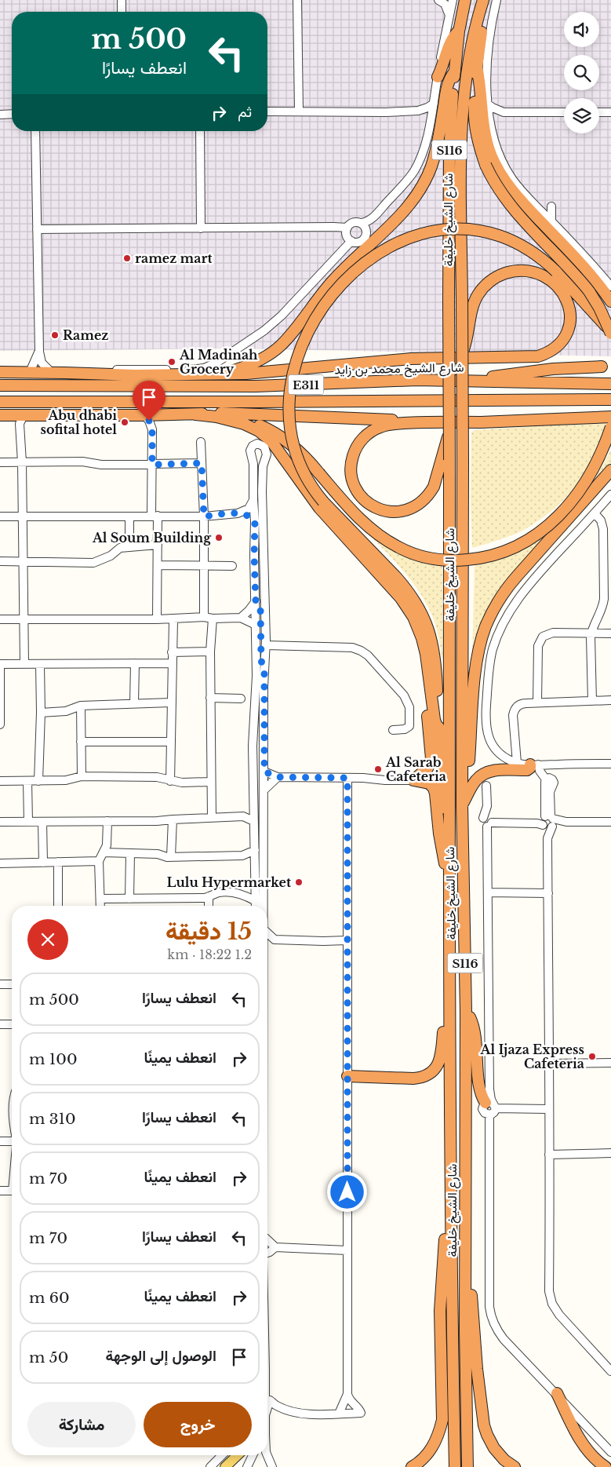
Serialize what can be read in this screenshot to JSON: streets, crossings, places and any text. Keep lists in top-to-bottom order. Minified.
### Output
{"streets":{"highway":["S116","شارع الشيخ خليفة","شارع الشيخ محمد بن زايد","E311"]},"places":["ramez mart","Ramez","Al Madinah Grocery","Abu dhabi sofital hotel","Al Soum Building","Al Sarab Cafeteria","Lulu Hypermarket","Al Ijaza Express Cafeteria"],"page":{"turn":["500 m","انعطف يسارًا"],"then":"ثم","heading":["15 دقيقة","1.2 km · 18:22"],"list":[{"name":"انعطف يسارًا","value":"500 m"},{"name":"انعطف يمينًا","value":"100 m"},{"name":"انعطف يسارًا","value":"310 m"},{"name":"انعطف يمينًا","value":"70 m"},{"name":"انعطف يسارًا","value":"70 m"},{"name":"انعطف يمينًا","value":"60 m"},{"name":"الوصول إلى الوجهة","value":"50 m"}],"buttons":["خروج","مشاركة"]}}
